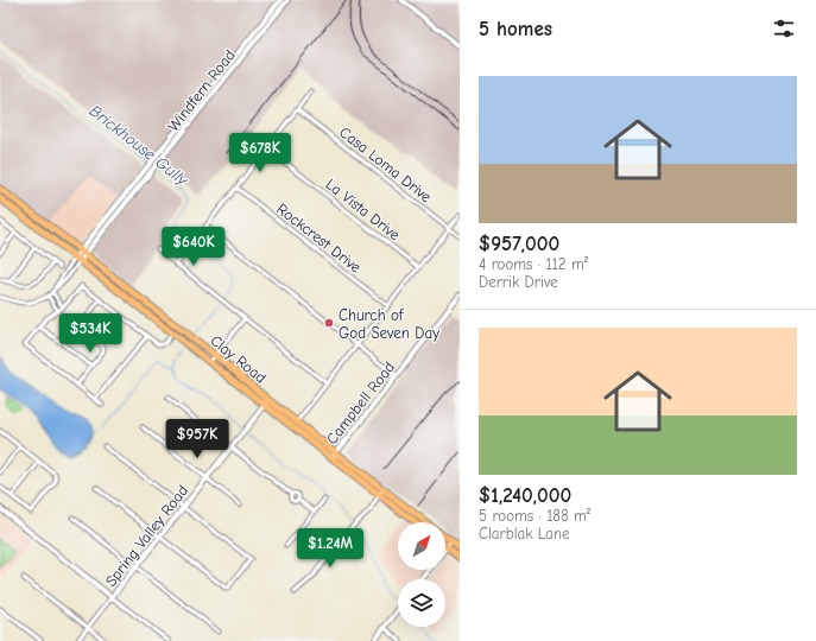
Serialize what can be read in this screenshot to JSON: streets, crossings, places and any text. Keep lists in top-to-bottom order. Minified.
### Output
{"streets":{"main road":["Clay Road"],"street":["Windfern Road","Casa Loma Drive","La Vista Drive","Rockcrest Drive","Campbell Road","Spring Valley Road"]},"crossings":[["Windfern Road","Clay Road"],["Clay Road","Campbell Road"],["Clay Road","Spring Valley Road"]],"water":["Brickhouse Gully"],"places":["Church of God Seven Day"],"north":"top right","page":{"heading":"5 homes","list":[{"name":"$957,000","note":"4 rooms · 112 m² · Derrik Drive"},{"name":"$1,240,000","note":"5 rooms · 188 m² · Clarblak Lane"}],"price":["$678K","$640K","$534K","$957K","$1.24M"]}}
